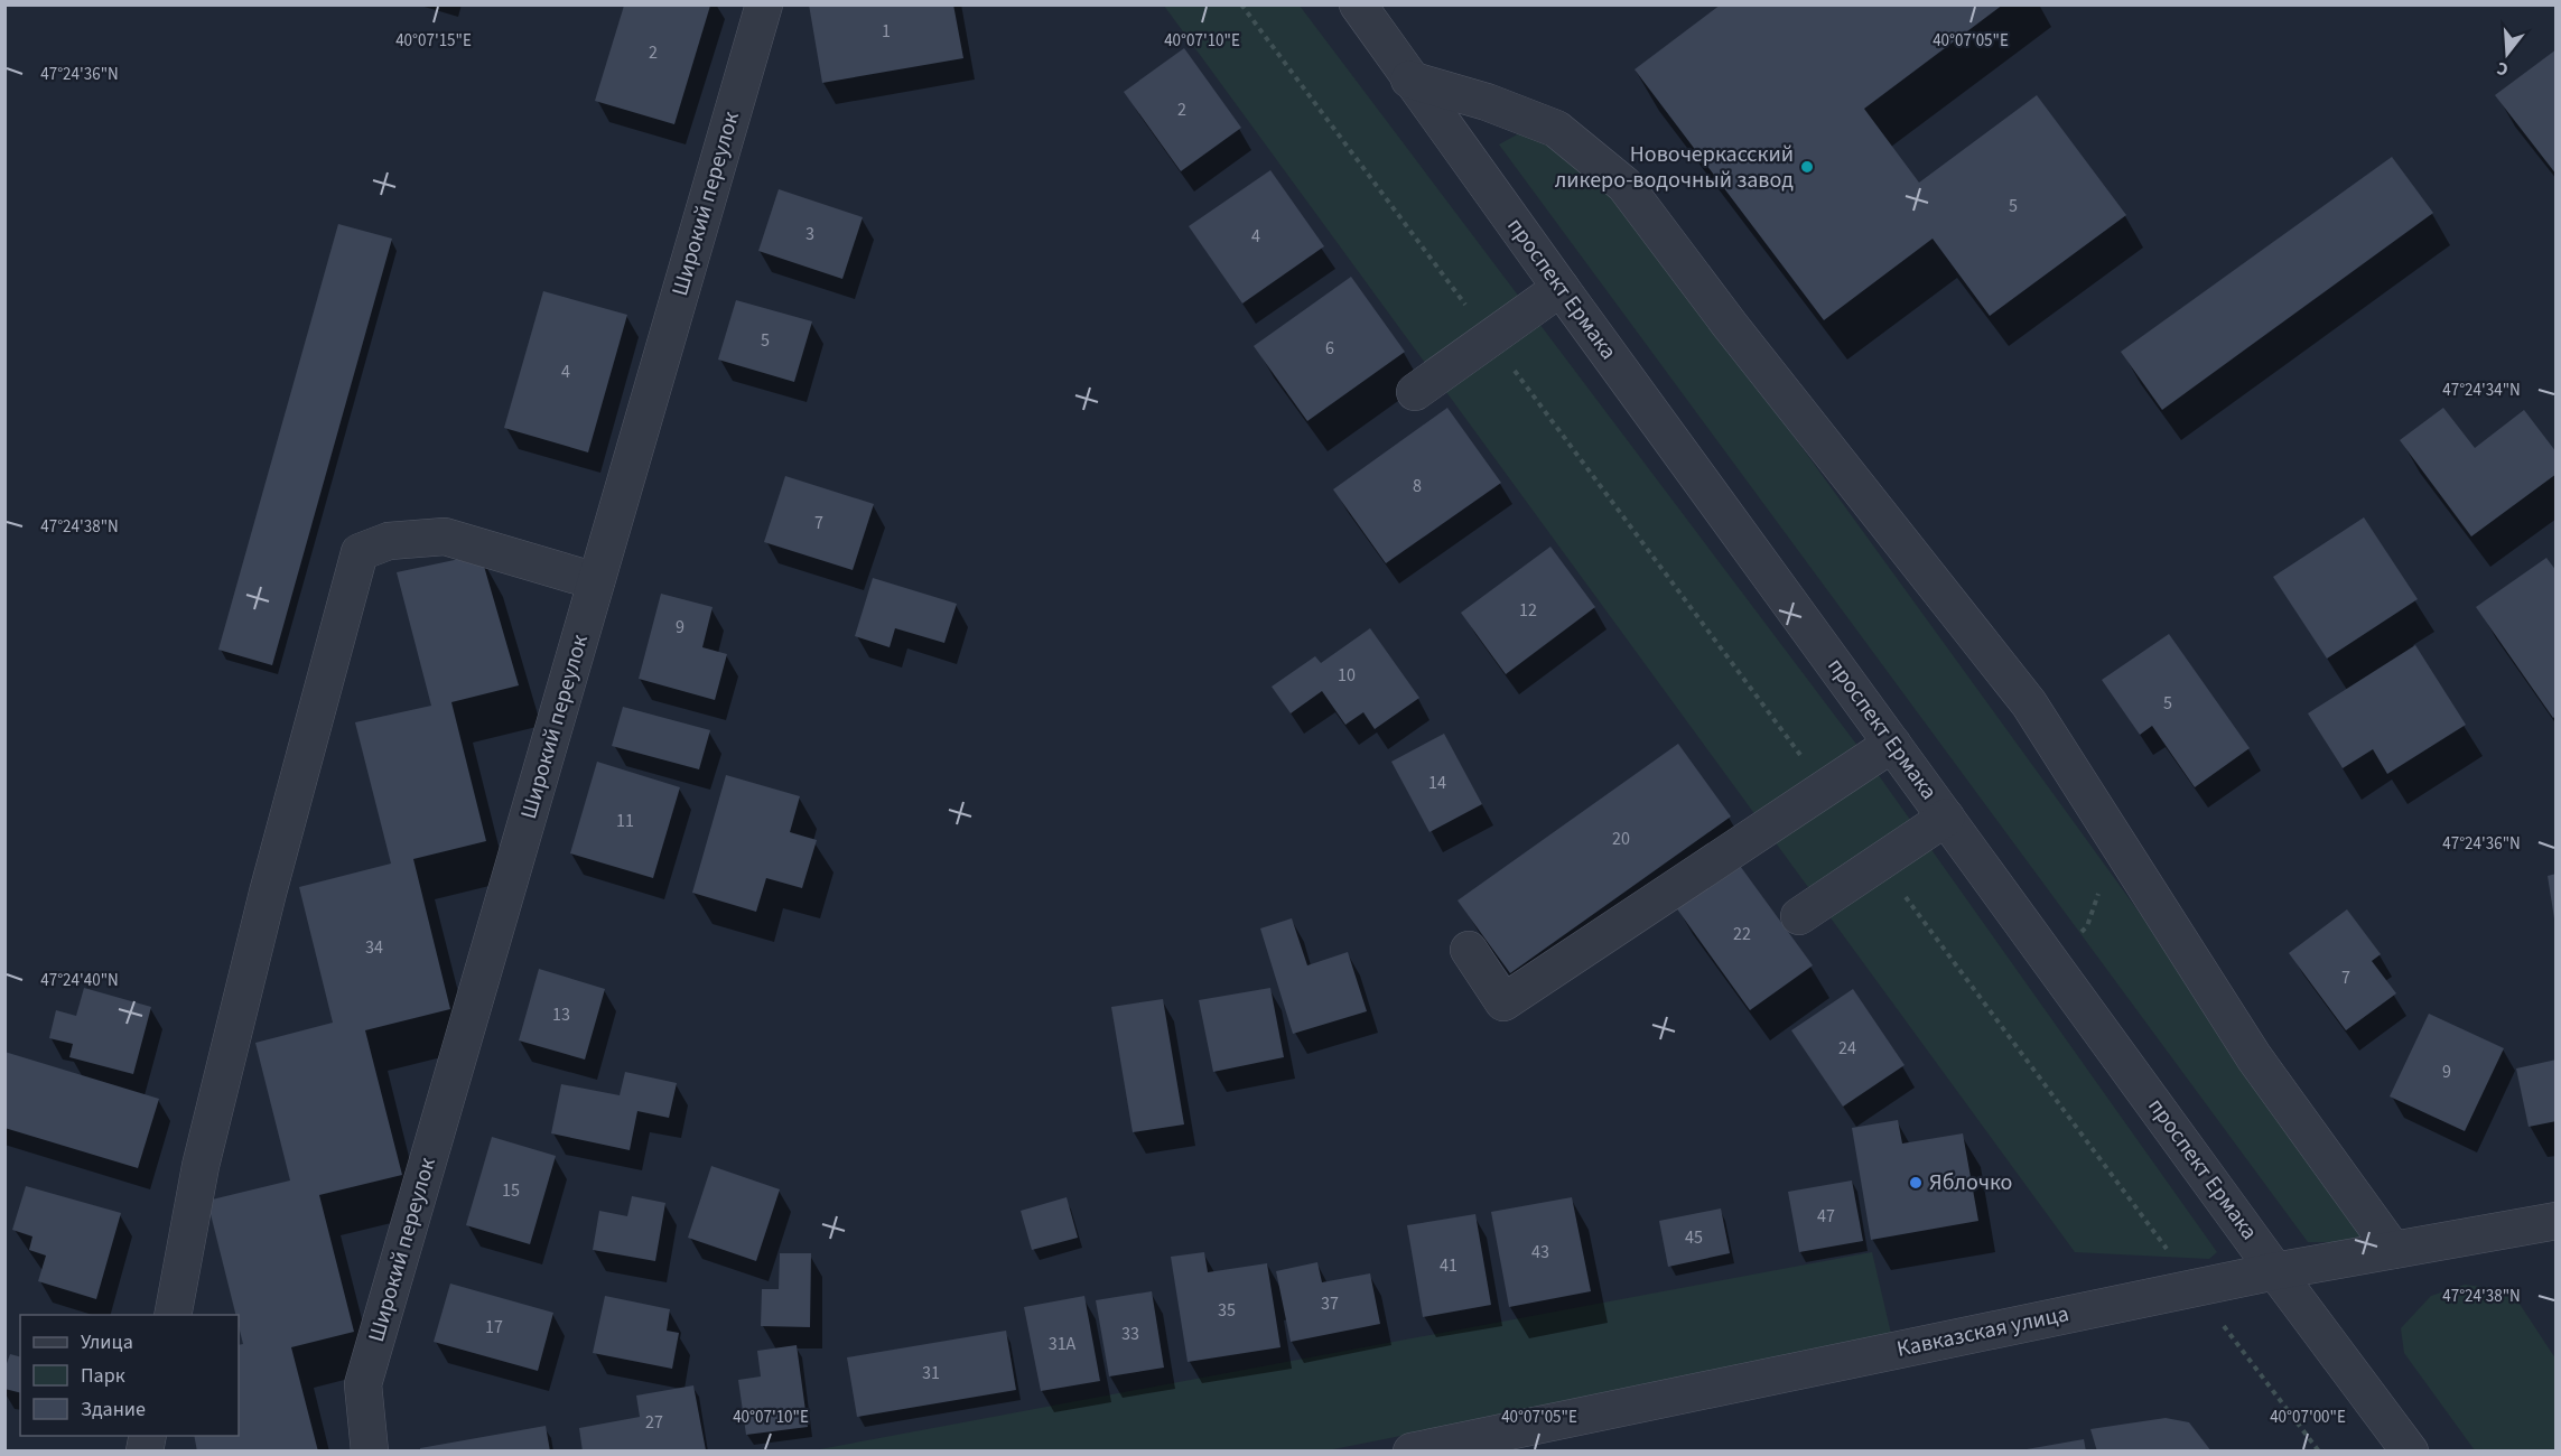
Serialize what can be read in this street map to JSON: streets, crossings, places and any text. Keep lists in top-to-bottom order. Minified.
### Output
{"streets":{"street":["Широкий переулок","проспект Ермака","Кавказская улица"]},"crossings":[["проспект Ермака","Кавказская улица"]],"places":["Новочеркасский ликеро-водочный завод","Яблочко"],"house_numbers":["1","2","2","5","3","4","5","6","4","8","7","12","9","10","5","14","11","20","22","34","7","13","24","9","15","47","45","43","41","37","35","17","33","31А","31","27"],"legend":["Улица","Парк","Здание"],"north":"bottom","coordinates":["40°07'15\"E","40°07'10\"E","40°07'05\"E","47°24'36\"N","47°24'34\"N","47°24'38\"N","47°24'40\"N","40°07'00\"E"]}
